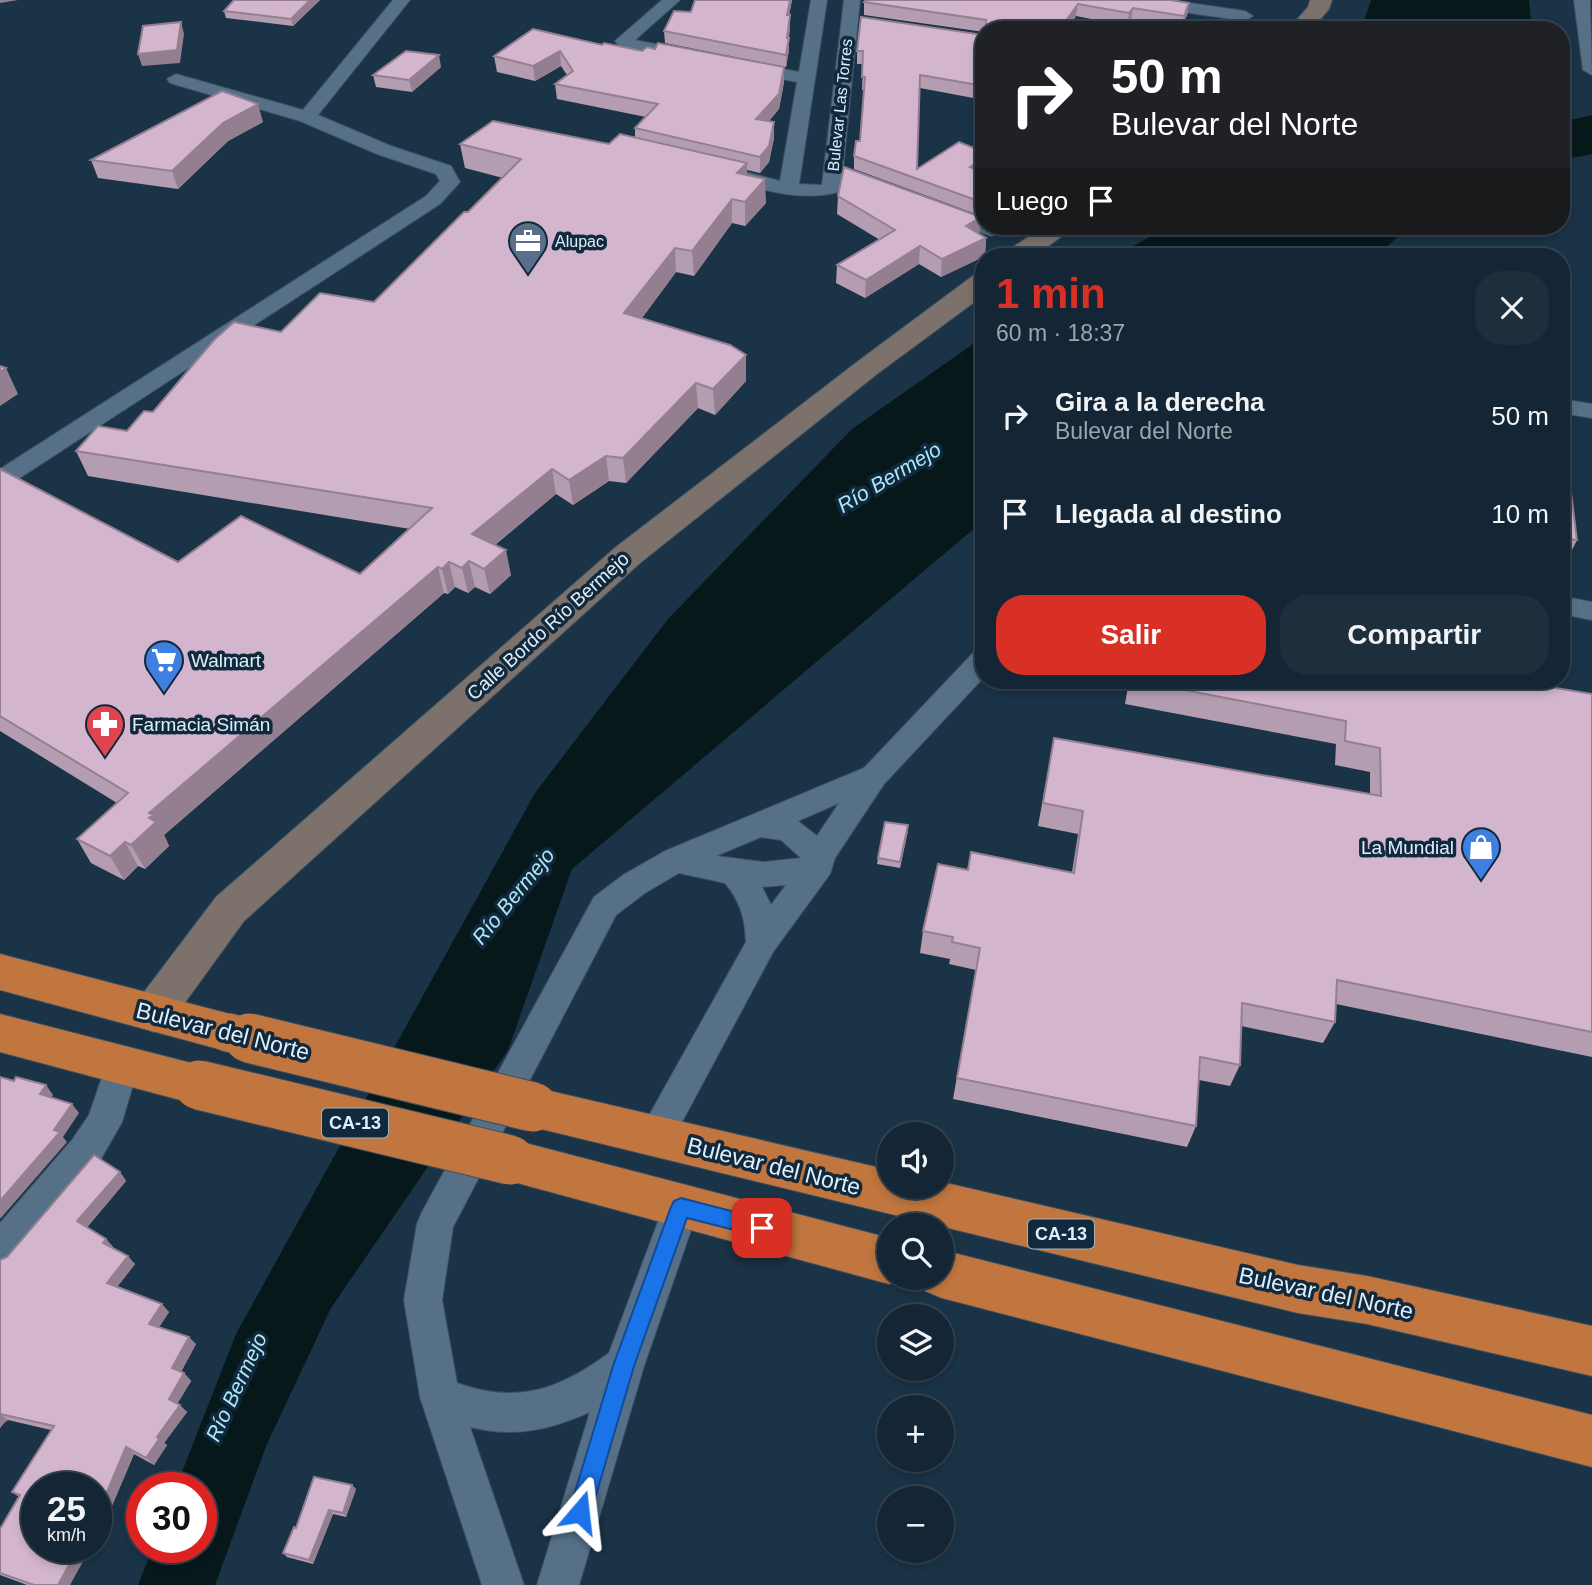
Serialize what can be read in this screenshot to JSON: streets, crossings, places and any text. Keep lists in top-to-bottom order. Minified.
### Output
{"streets":{"highway":["Bulevar del Norte","CA-13"],"main road":["Calle Bordo Río Bermejo"],"street":["Bulevar Las Torres"]},"crossings":[["Calle Bordo Río Bermejo","Bulevar del Norte"]],"water":["Río Bermejo"],"places":{"office":["Alupac"],"supermarket":["Walmart"],"pharmacy":["Farmacia Simán"],"shop":["La Mundial"]},"page":{"turn":["50 m","Bulevar del Norte"],"then":"Luego","heading":["1 min","60 m · 18:37"],"list":[{"name":"Gira a la derecha","note":"Bulevar del Norte","value":"50 m"},{"name":"Llegada al destino","value":"10 m"}],"buttons":["Salir","Compartir"],"map_buttons":["+","−"],"speed":"25 km/h","limit":"30"}}
